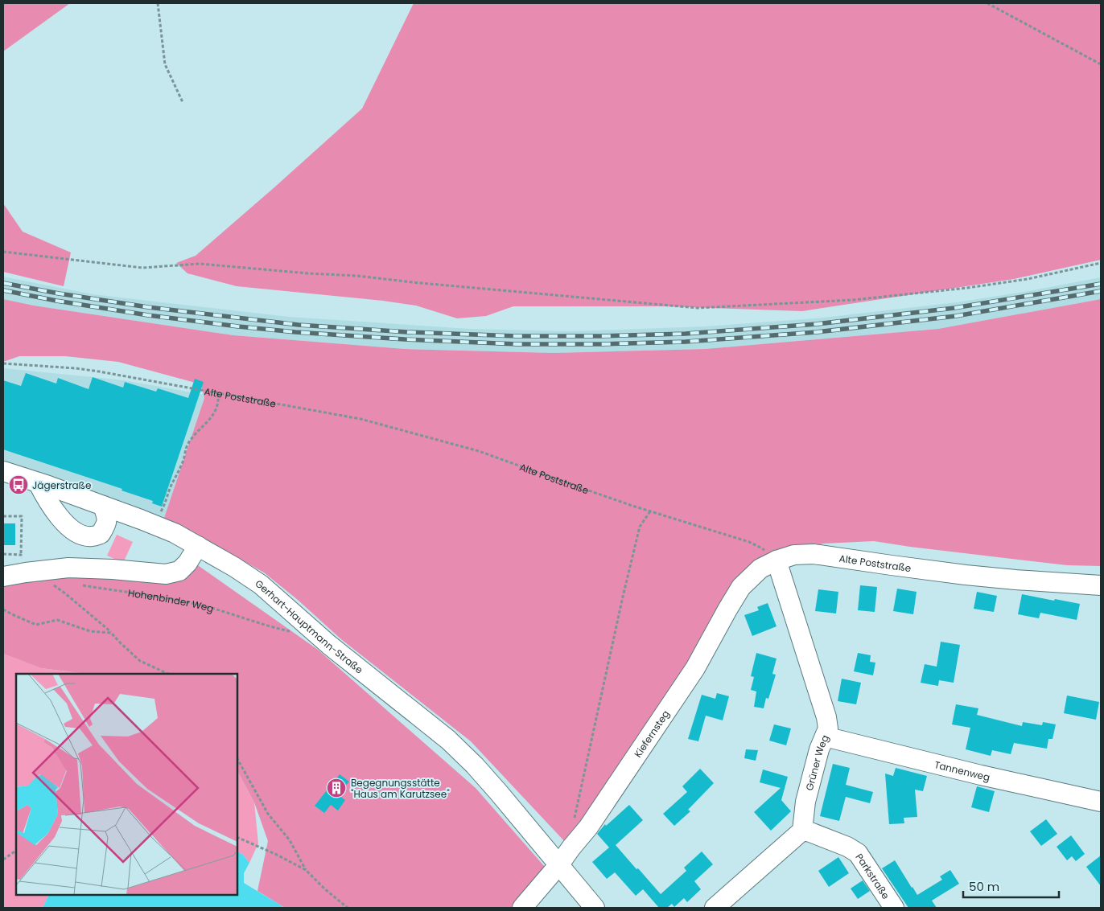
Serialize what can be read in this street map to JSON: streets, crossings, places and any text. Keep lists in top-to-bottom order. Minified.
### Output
{"streets":{"street":["Alte Poststraße","Gerhart-Hauptmann-Straße","Kiefernsteg","Grüner Weg","Tannenweg","Parkstraße"],"path":["Hohenbinder Weg"]},"crossings":[["Alte Poststraße","Kiefernsteg"],["Alte Poststraße","Grüner Weg"],["Gerhart-Hauptmann-Straße","Kiefernsteg"],["Kiefernsteg","Grüner Weg"],["Grüner Weg","Tannenweg"],["Grüner Weg","Parkstraße"]],"places":{"bus stop":["Jägerstraße"],"building":["Begegnungsstätte \"Haus am Karutzsee\""]},"scale_bar":"50 m"}
